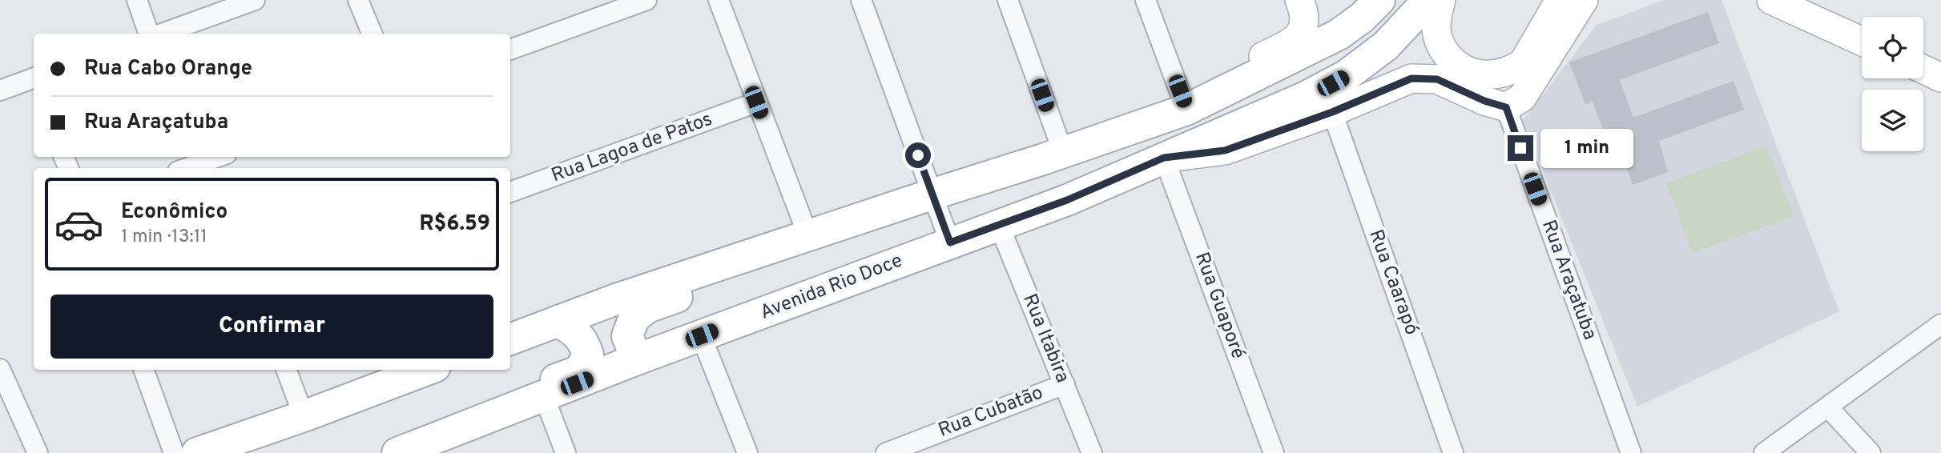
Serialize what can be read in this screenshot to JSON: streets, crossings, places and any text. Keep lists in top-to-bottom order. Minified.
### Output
{"streets":{"main road":["Avenida Rio Doce"],"street":["Rua Lagoa de Patos","Rua Araçatuba","Rua Caarapó","Rua Guaporé","Rua Itabira","Rua Cubatão"]},"crossings":[["Avenida Rio Doce","Rua Guaporé"],["Avenida Rio Doce","Rua Itabira"],["Rua Itabira","Rua Cubatão"]],"page":{"banner":["Rua Cabo Orange","Rua Araçatuba"],"bubble":"1 min","list":[{"name":"Econômico","note":"1 min · 13:11","value":"R$6.59"}],"buttons":"Confirmar"}}
